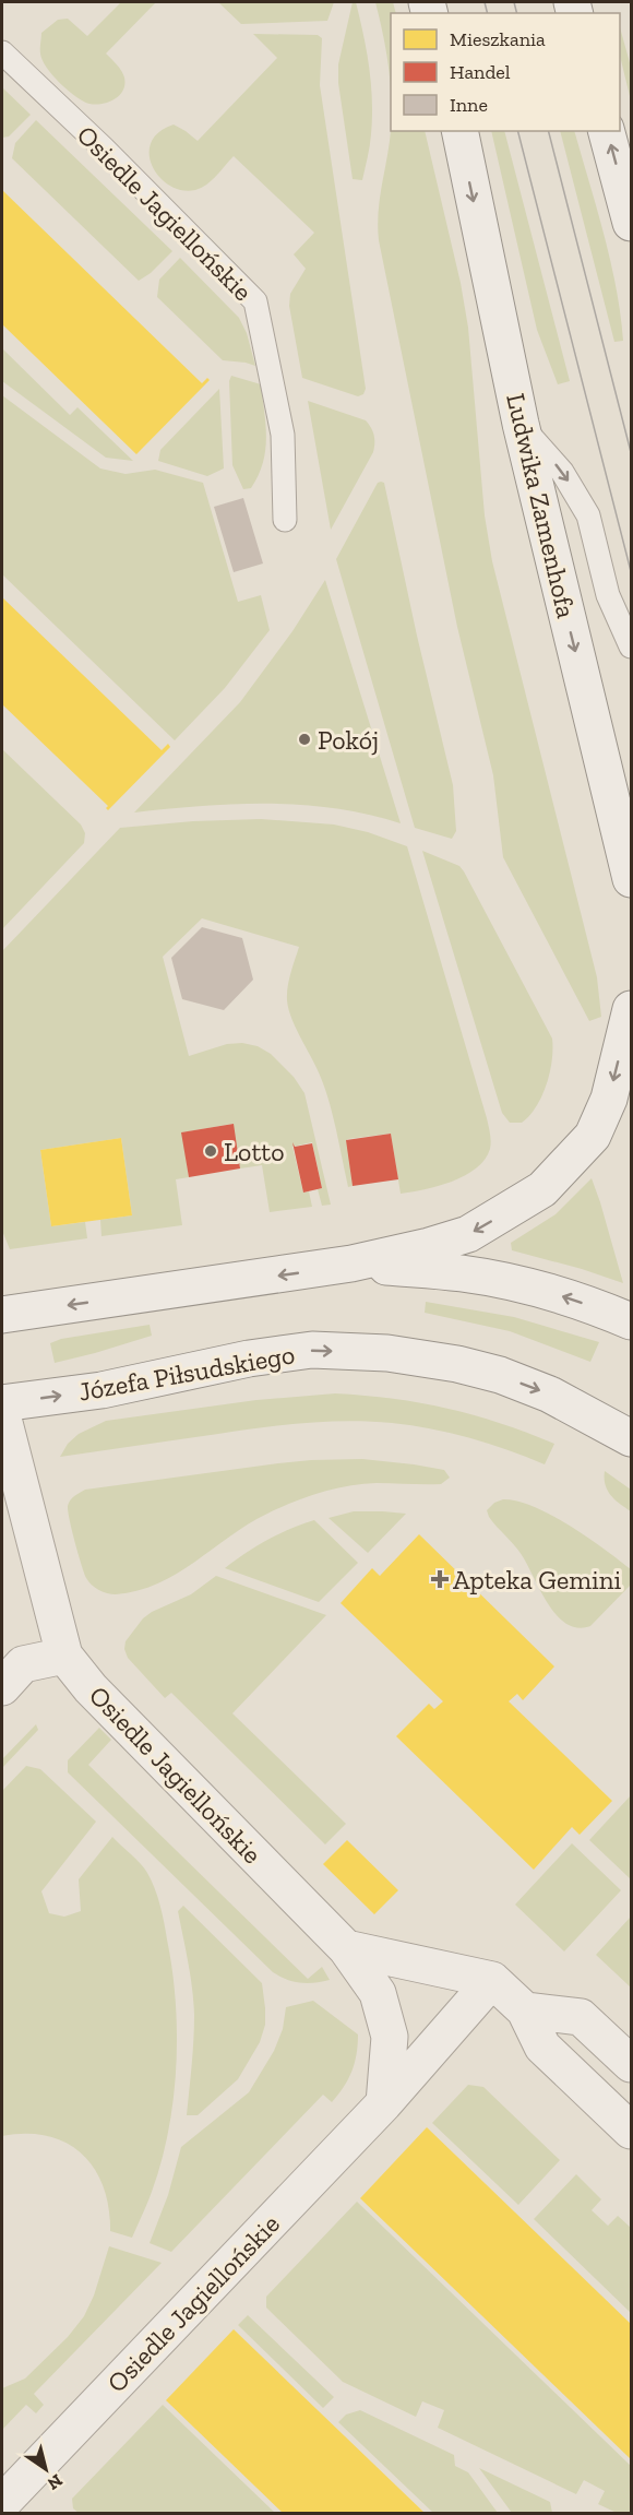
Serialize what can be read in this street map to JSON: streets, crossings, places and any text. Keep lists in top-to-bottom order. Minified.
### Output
{"streets":{"street":["Osiedle Jagiellońskie","Ludwika Zamenhofa","Józefa Piłsudskiego"]},"one_way":["Ludwika Zamenhofa"],"places":{"other":["Pokój","Lotto"],"health":["Apteka Gemini"]},"legend":["Mieszkania","Handel","Inne"],"north":"bottom right"}
